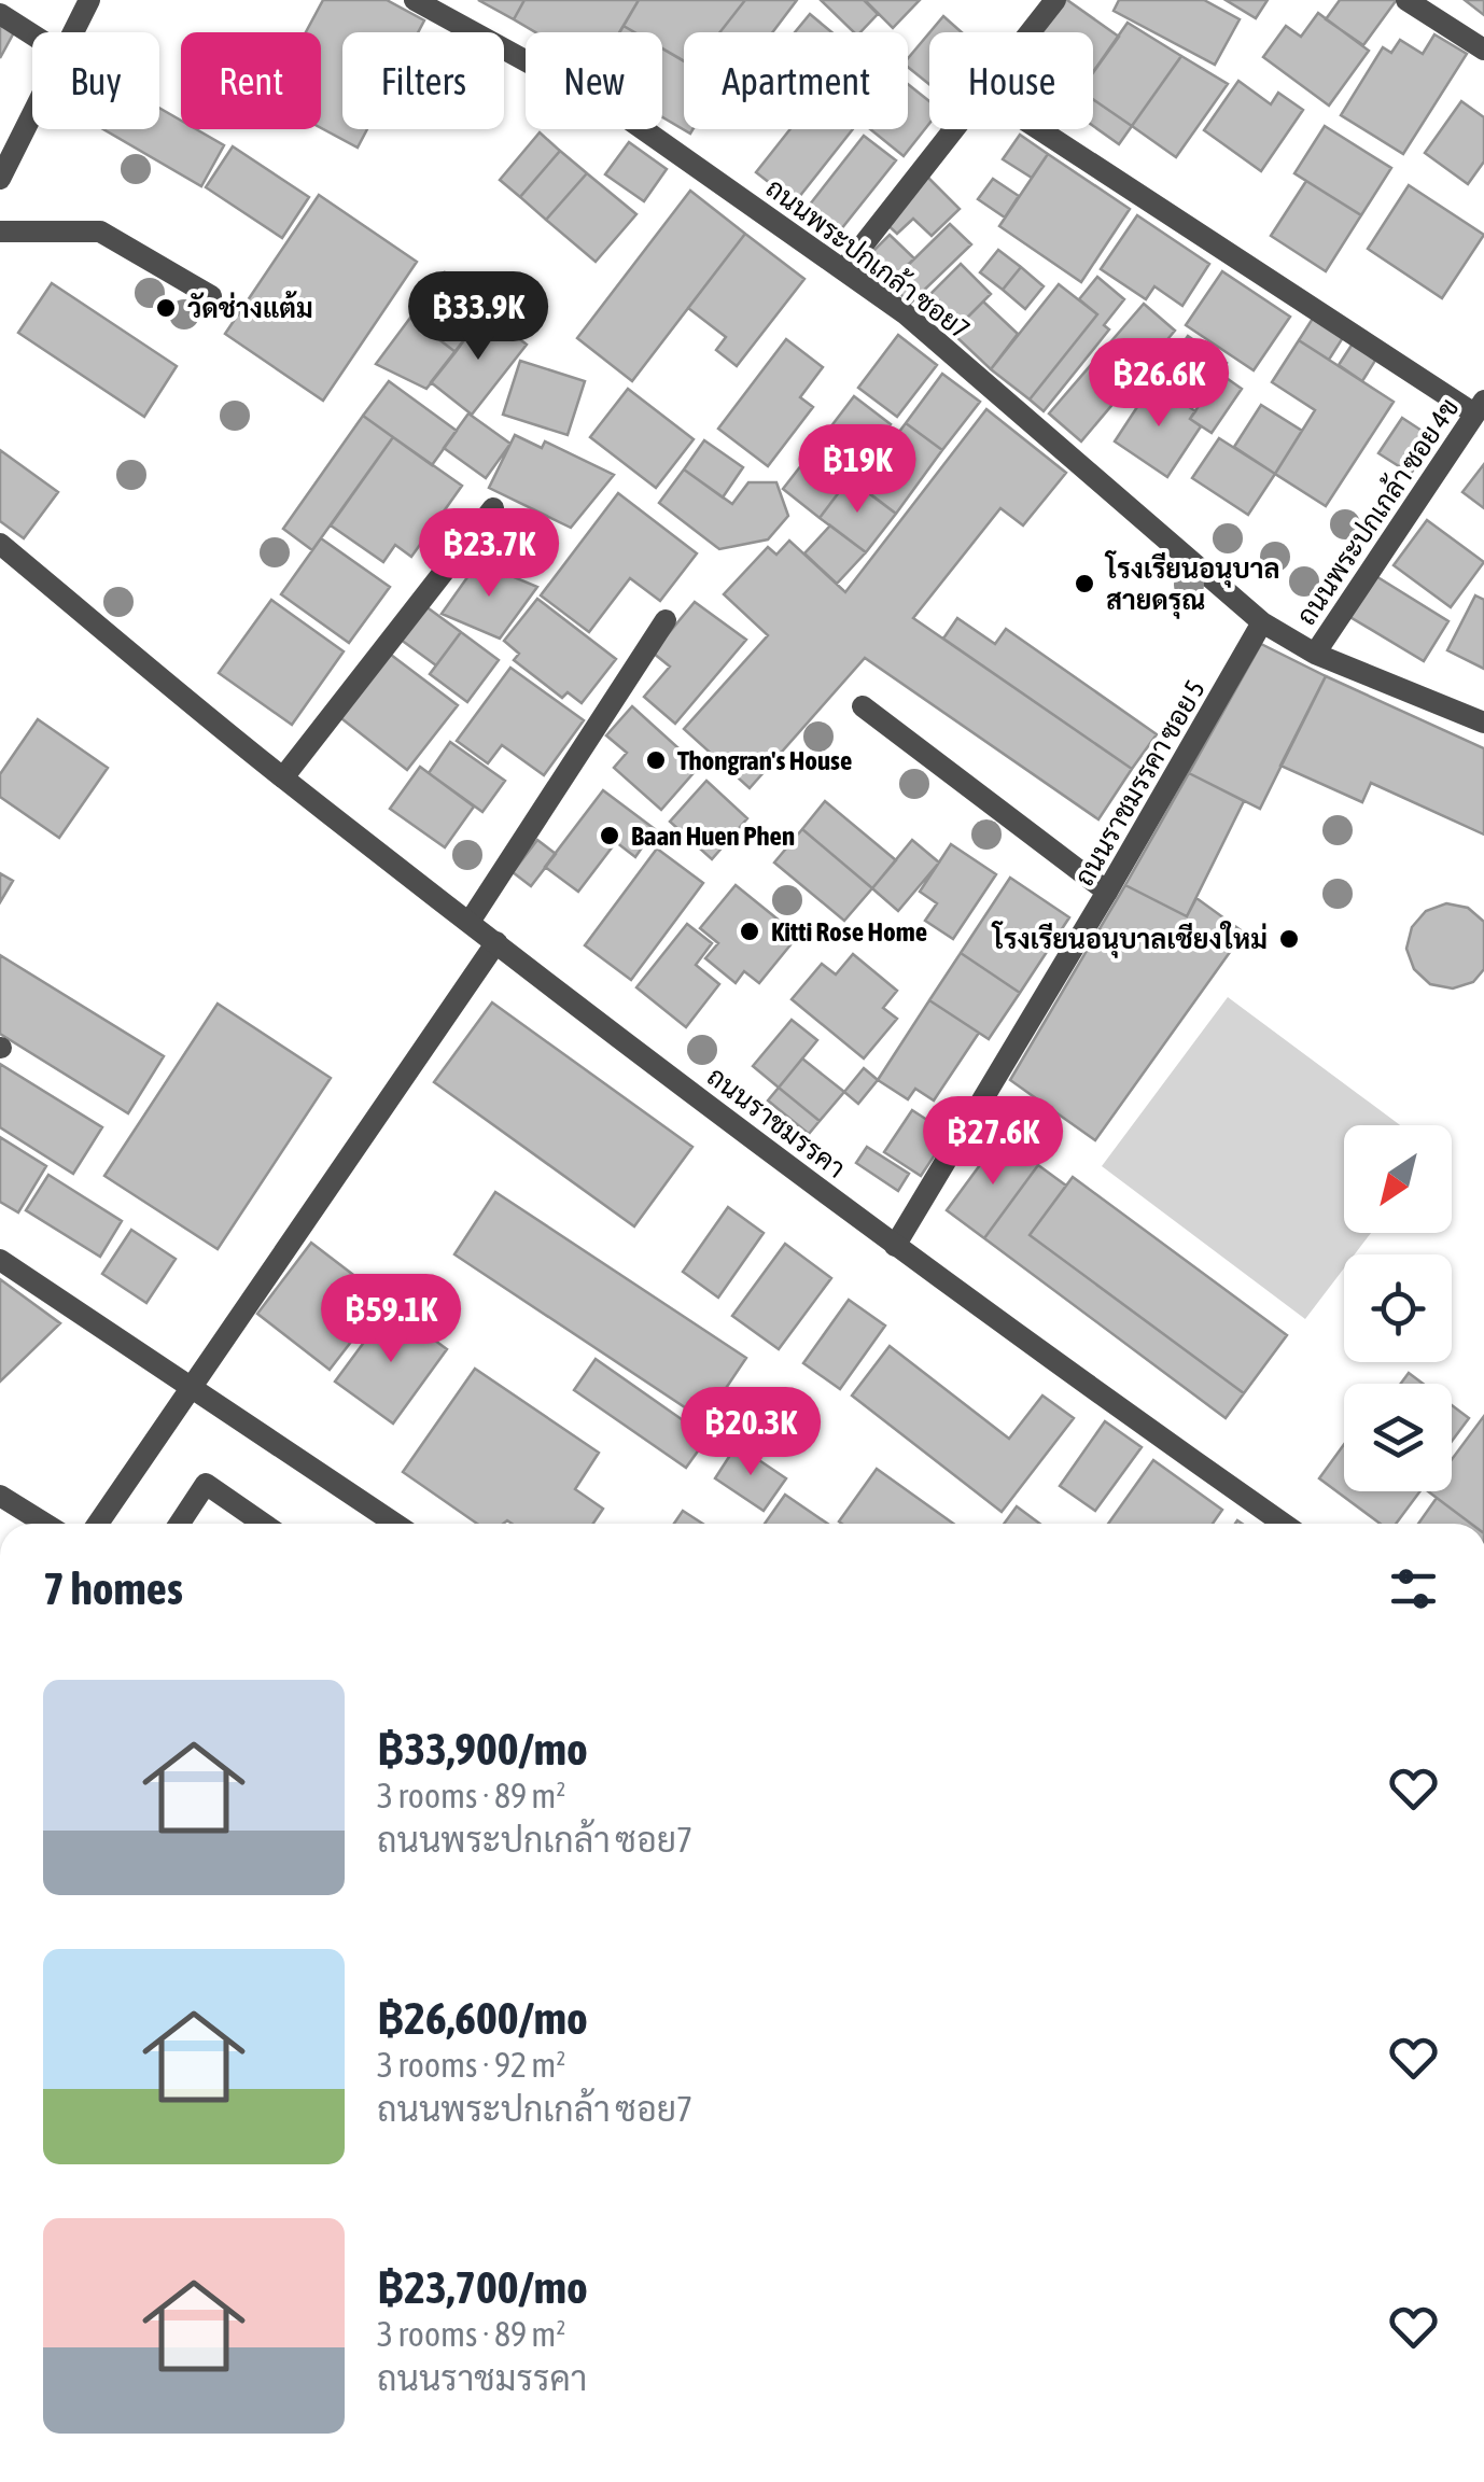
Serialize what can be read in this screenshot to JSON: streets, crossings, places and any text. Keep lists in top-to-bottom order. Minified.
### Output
{"streets":{"street":["ถนนพระปกเกล้า ซอย7","ถนนพระปกเกล้า ซอย 4ข","ถนนราชมรรคา ซอย 5","ถนนราชมรรคา"]},"crossings":[["ถนนพระปกเกล้า ซอย7","ถนนพระปกเกล้า ซอย 4ข"],["ถนนพระปกเกล้า ซอย7","ถนนราชมรรคา ซอย 5"],["ถนนราชมรรคา ซอย 5","ถนนราชมรรคา"]],"places":["วัดช่างแต้ม","โรงเรียนอนุบาล สายดรุณ","Thongran's House","Baan Huen Phen","Kitti Rose Home","โรงเรียนอนุบาลเชียงใหม่"],"north":"bottom left","page":{"chip":["Buy","Rent","Filters","New","Apartment","House"],"price":["฿33.9K","฿26.6K","฿19K","฿23.7K","฿27.6K","฿59.1K","฿20.3K"],"heading":"7 homes","list":[{"name":"฿33,900/mo","note":"3 rooms · 89 m² · ถนนพระปกเกล้า ซอย7"},{"name":"฿26,600/mo","note":"3 rooms · 92 m² · ถนนพระปกเกล้า ซอย7"},{"name":"฿23,700/mo","note":"3 rooms · 89 m² · ถนนราชมรรคา"}]}}
